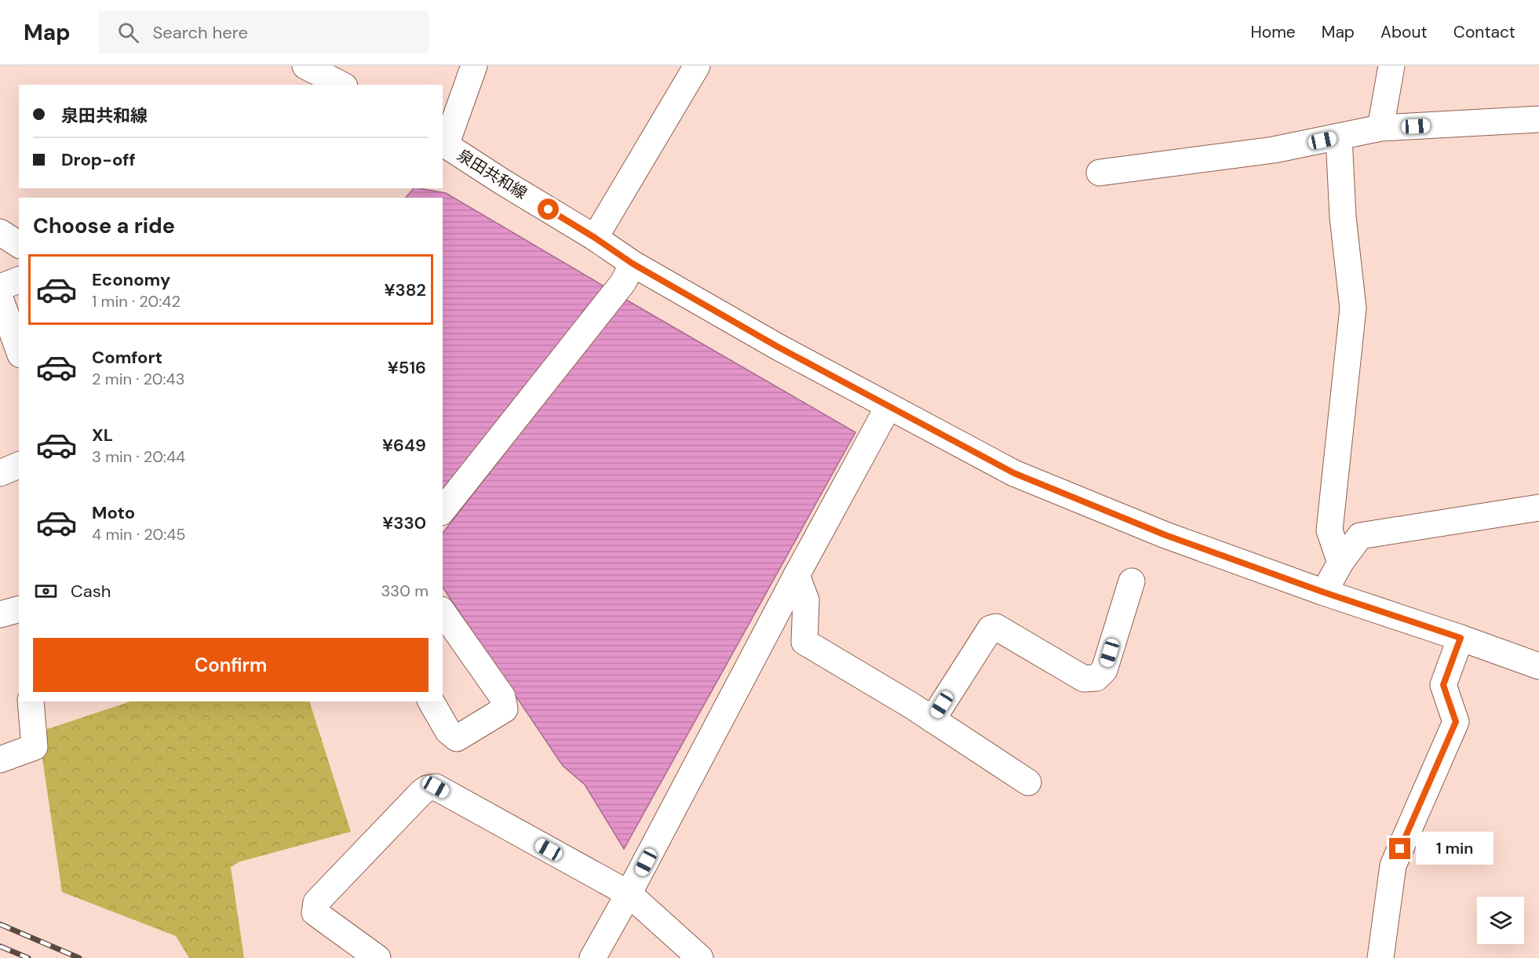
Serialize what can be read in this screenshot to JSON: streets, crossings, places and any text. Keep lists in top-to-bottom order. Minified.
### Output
{"streets":{"street":["泉田共和線"]},"page":{"header":"Map","search":"Search here","nav":["Home","Map","About","Contact"],"banner":["泉田共和線","Drop-off"],"heading":"Choose a ride","list":[{"name":"Economy","note":"1 min · 20:42","value":"¥382"},{"name":"Comfort","note":"2 min · 20:43","value":"¥516"},{"name":"XL","note":"3 min · 20:44","value":"¥649"},{"name":"Moto","note":"4 min · 20:45","value":"¥330"}],"pay":["Cash","330 m"],"buttons":"Confirm","bubble":"1 min"}}
